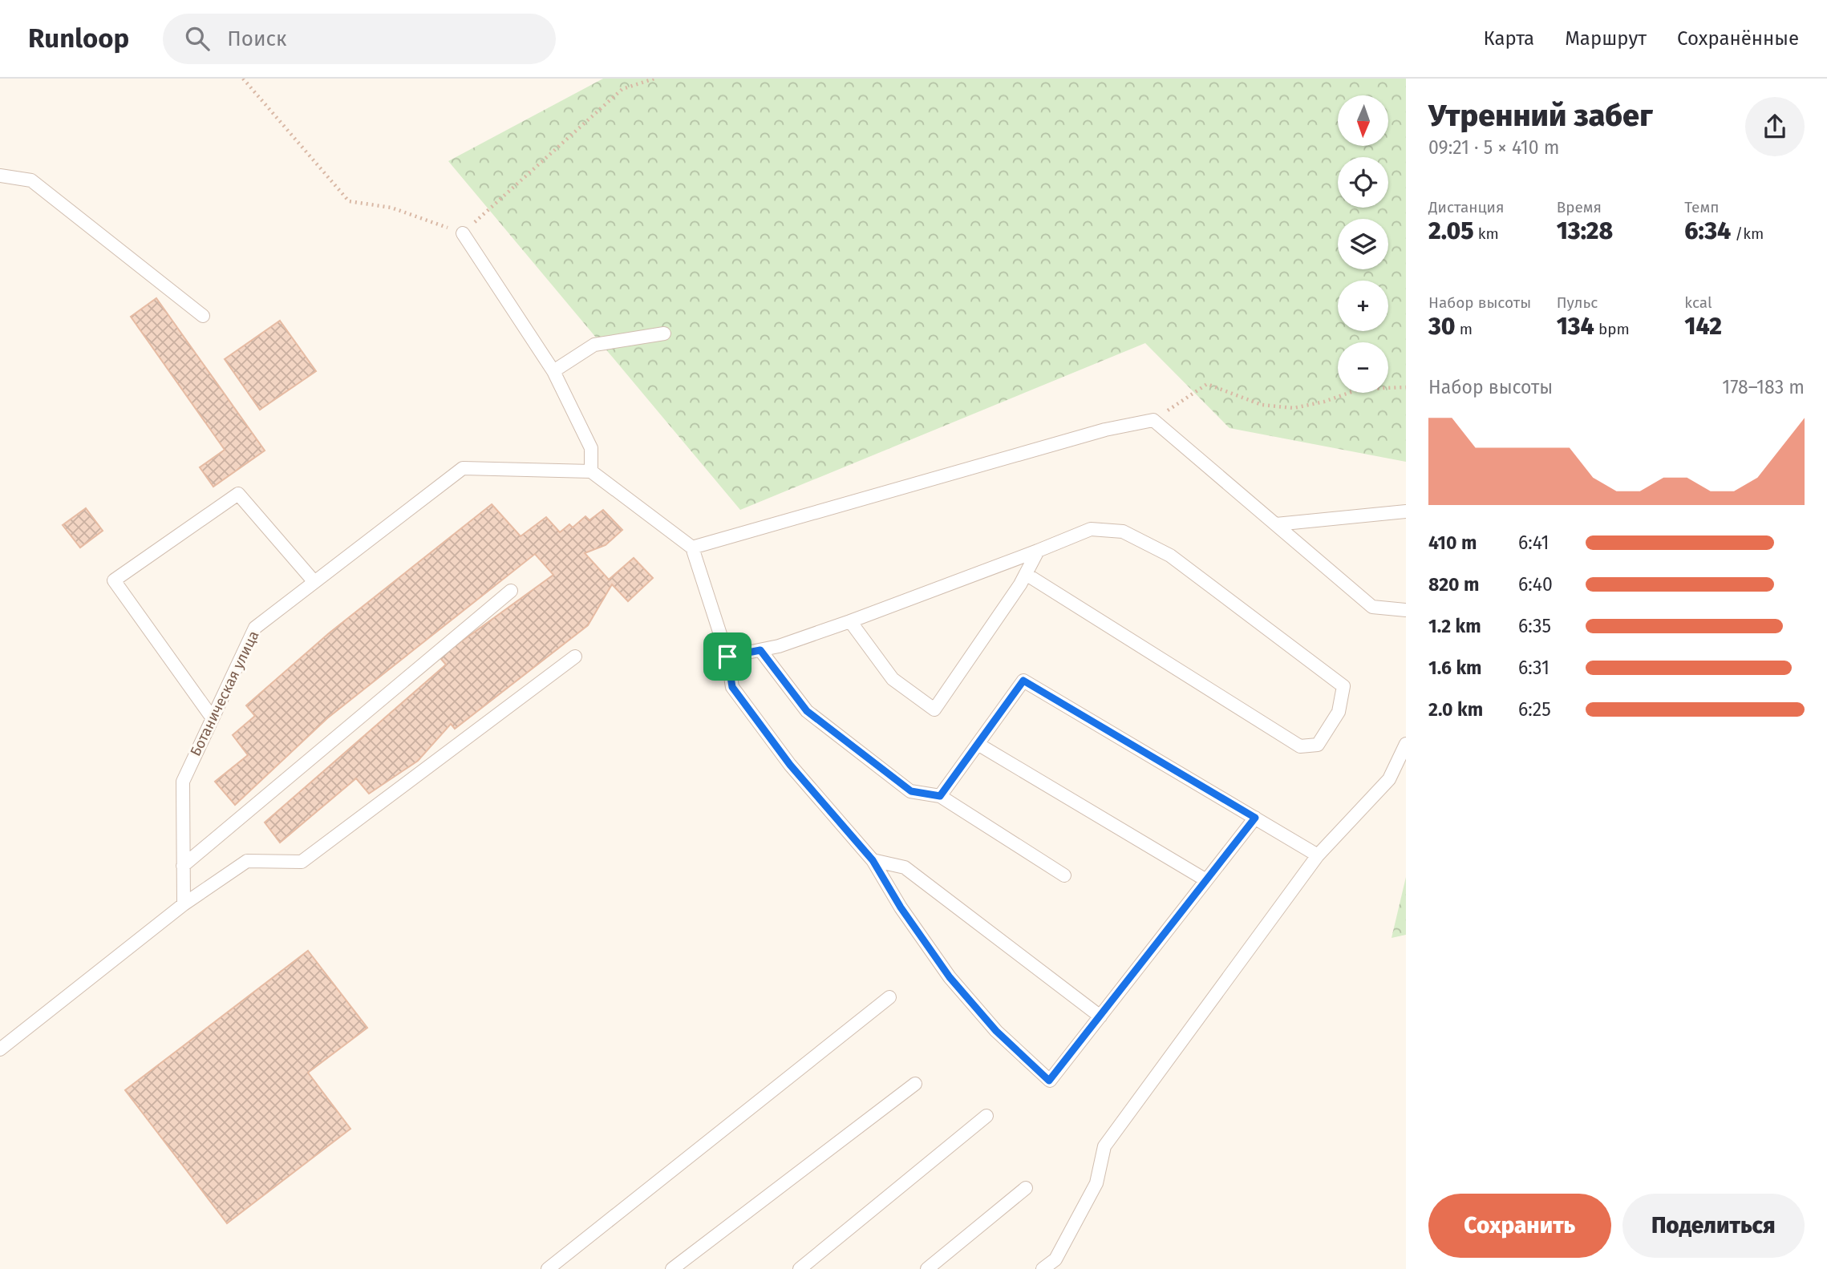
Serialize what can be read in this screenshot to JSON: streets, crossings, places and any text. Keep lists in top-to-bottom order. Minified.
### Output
{"streets":{"lane":["Ботаническая улица"]},"north":"bottom","page":{"header":"Runloop","search":"Поиск","nav":["Карта","Маршрут","Сохранённые"],"heading":["Утренний забег","09:21 · 5 × 410 m"],"map_buttons":["+","−"],"stats":[["Дистанция","2.05 km"],["Время","13:28"],["Темп","6:34 /km"],["Набор высоты","30 m"],["Пульс","134 bpm"],["kcal","142"]],"chart":["Набор высоты","178–183 m"],"list":[{"name":"410 m","note":"6:41"},{"name":"820 m","note":"6:40"},{"name":"1.2 km","note":"6:35"},{"name":"1.6 km","note":"6:31"},{"name":"2.0 km","note":"6:25"}],"buttons":["Сохранить","Поделиться"]}}
